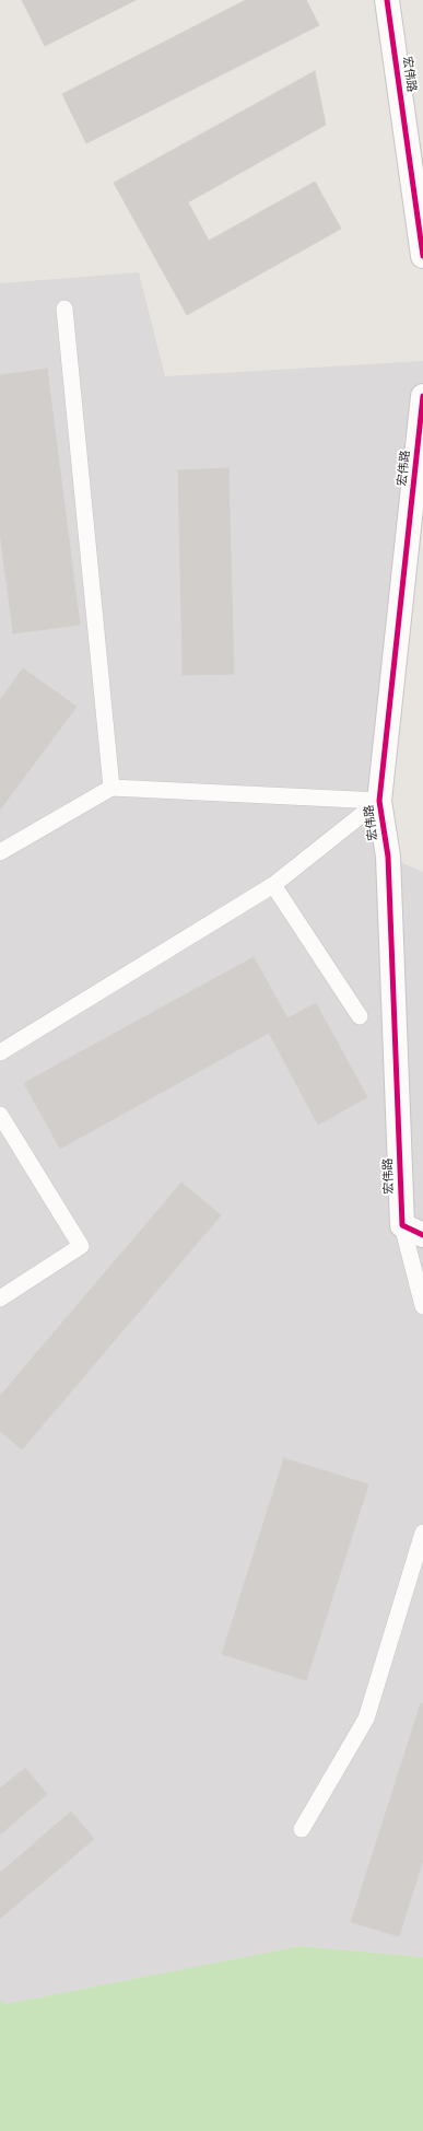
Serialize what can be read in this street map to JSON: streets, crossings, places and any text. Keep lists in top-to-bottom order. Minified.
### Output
{"streets":{"street":["宏伟路"]}}
